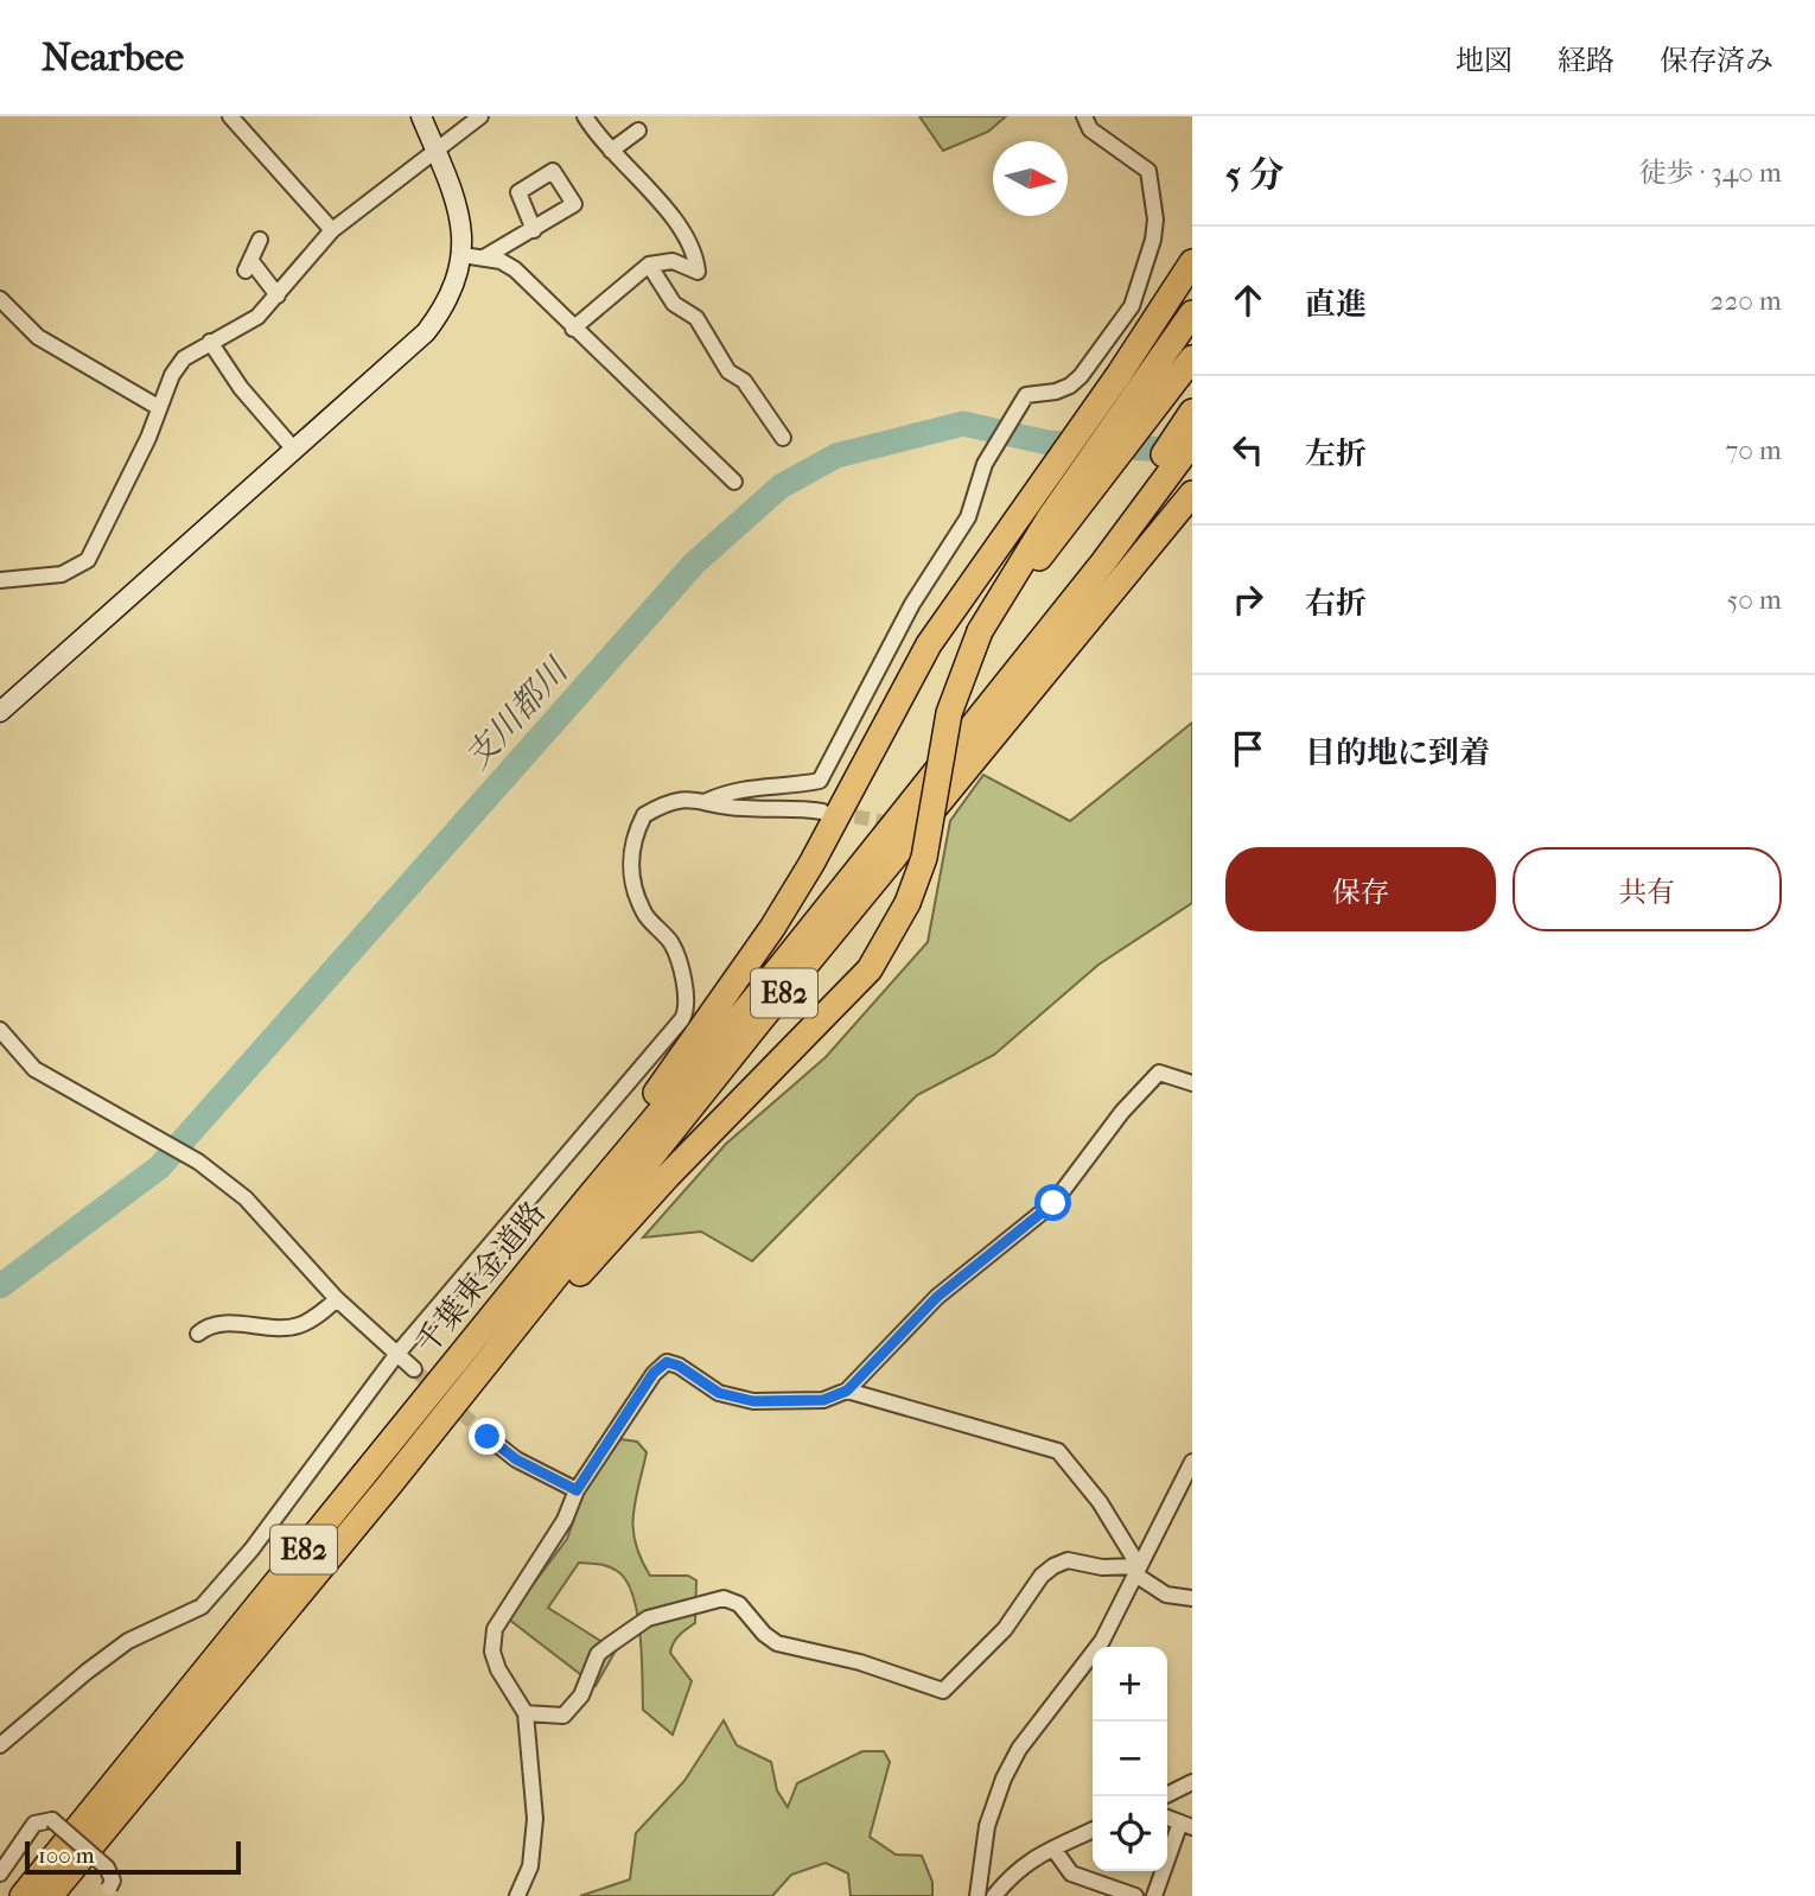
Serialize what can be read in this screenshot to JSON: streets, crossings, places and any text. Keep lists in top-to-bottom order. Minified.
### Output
{"streets":{"highway":["E82","千葉東金道路"]},"crossings":[["E82","千葉東金道路"]],"water":["支川都川"],"scale_bar":"100 m","north":"right","page":{"header":"Nearbee","nav":["地図","経路","保存済み"],"heading":["5 分","徒歩 · 340 m"],"list":[["直進","220 m"],["左折","70 m"],["右折","50 m"],"目的地に到着"],"buttons":["保存","共有"],"map_buttons":["+","−"],"scale":"100 m"}}
